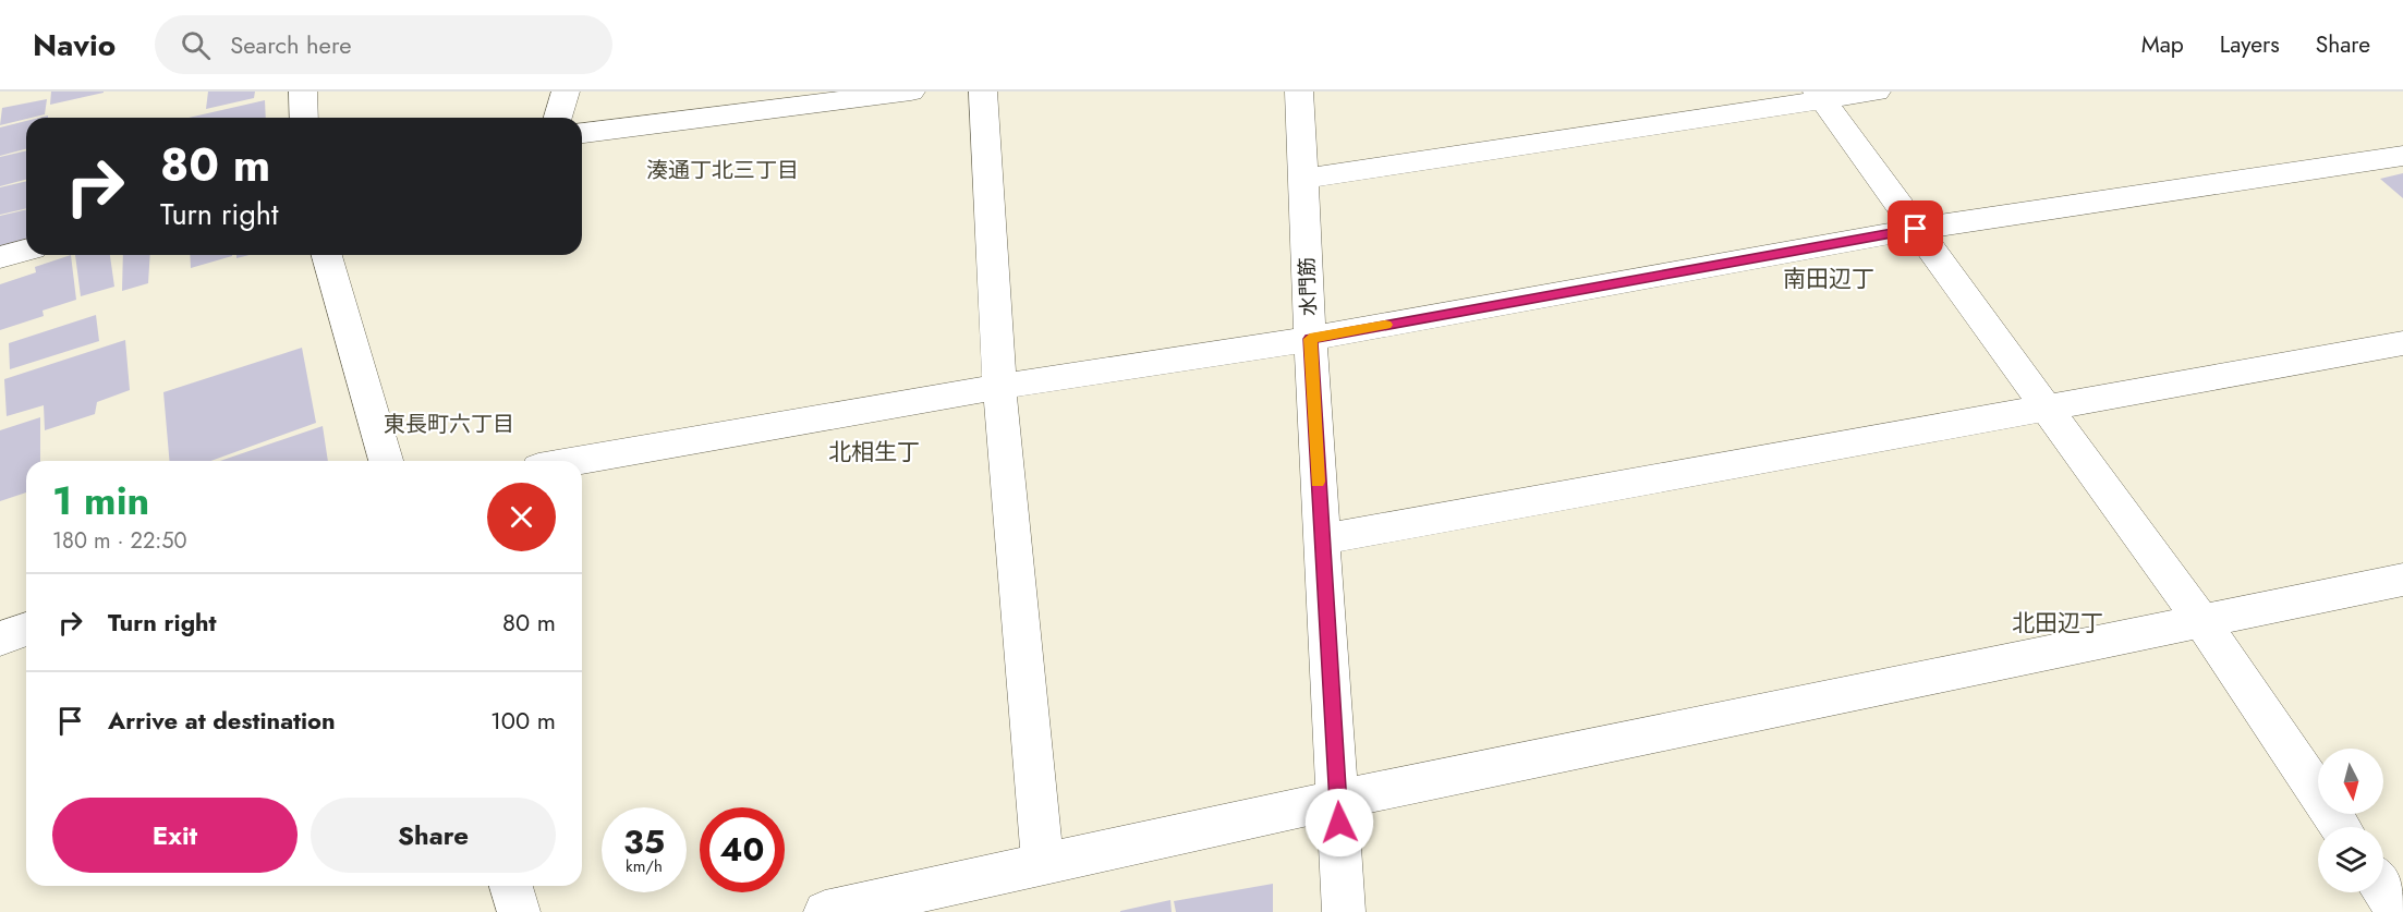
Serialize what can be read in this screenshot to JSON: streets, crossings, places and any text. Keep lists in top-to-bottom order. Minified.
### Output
{"streets":{"street":["水門筋"]},"districts":["湊通丁北三丁目","南田辺丁","東長町六丁目","北相生丁","北田辺丁"],"north":"bottom","page":{"header":"Navio","search":"Search here","nav":["Map","Layers","Share"],"turn":["80 m","Turn right"],"heading":["1 min","180 m · 22:50"],"list":[{"name":"Turn right","value":"80 m"},{"name":"Arrive at destination","value":"100 m"}],"buttons":["Exit","Share"],"speed":"35 km/h","limit":"40"}}
